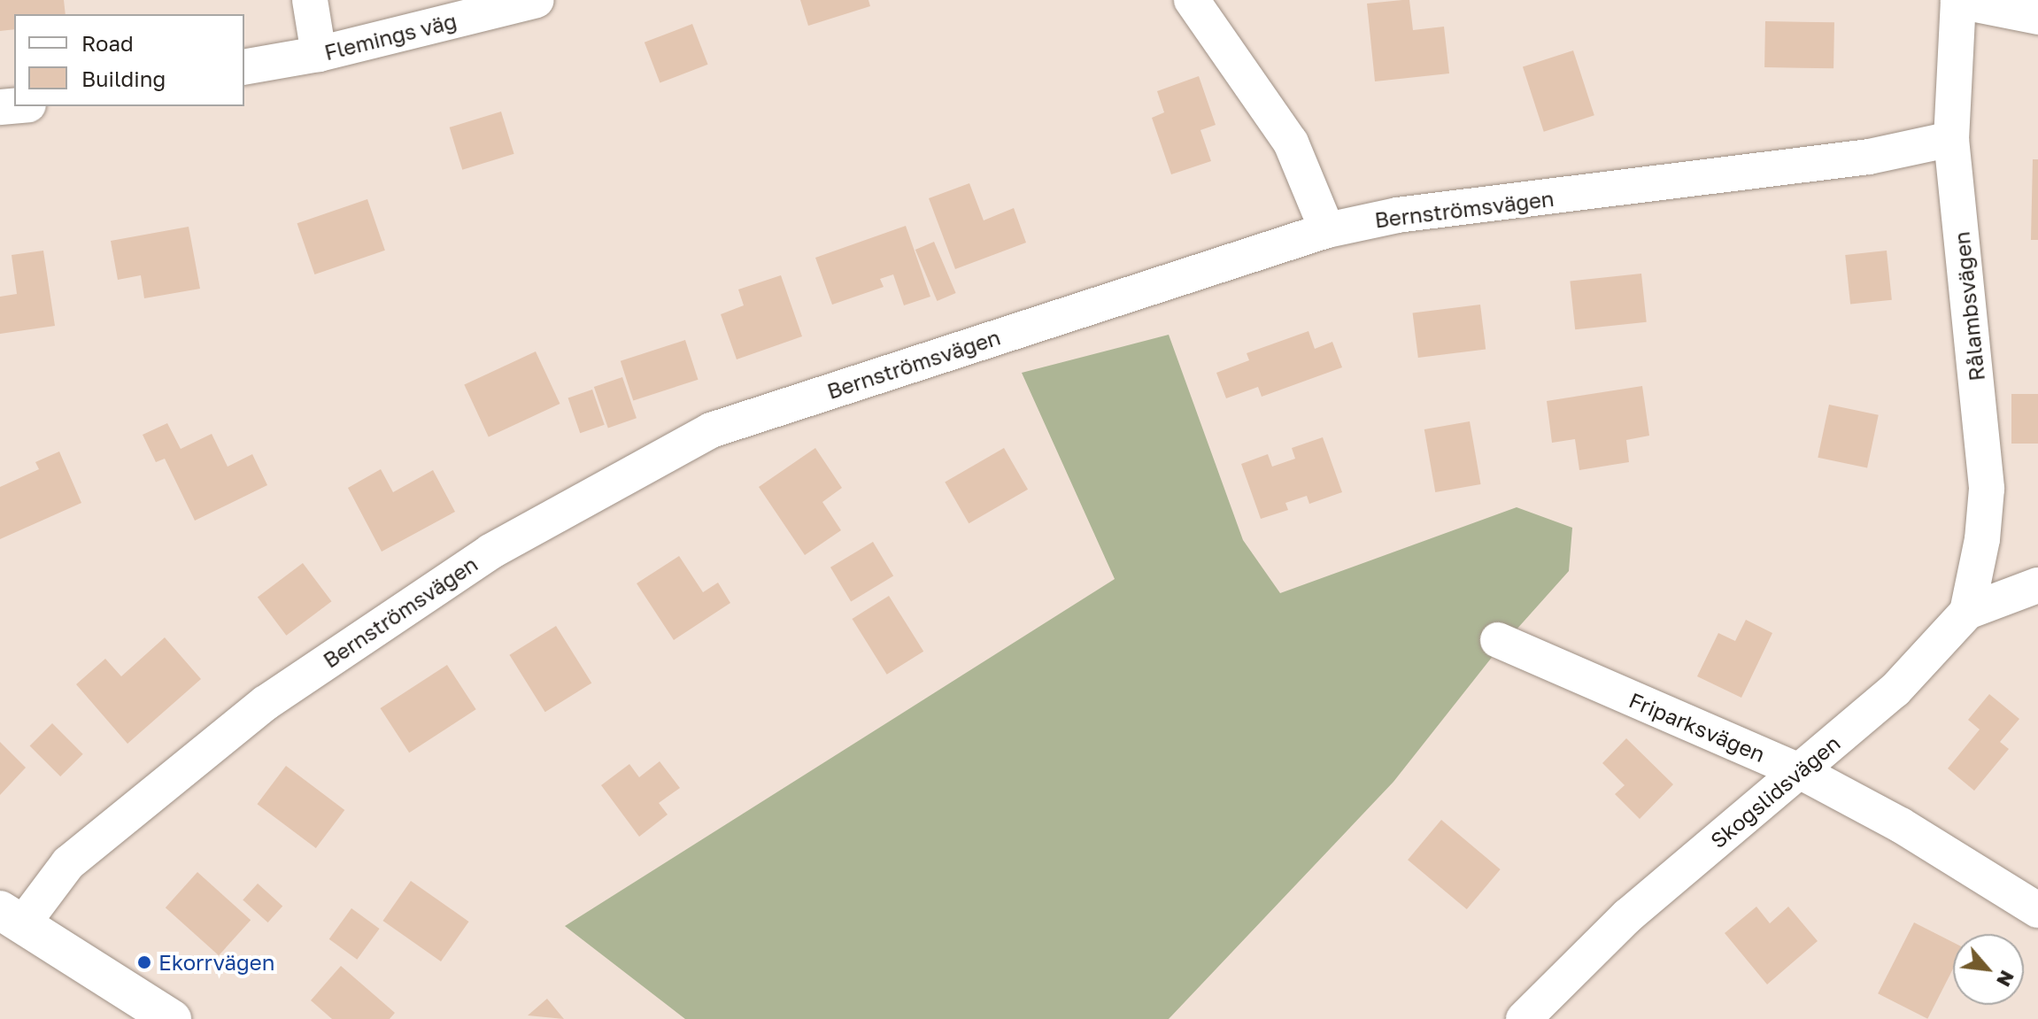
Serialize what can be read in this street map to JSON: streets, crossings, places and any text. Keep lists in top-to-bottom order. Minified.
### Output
{"streets":{"street":["Flemings väg","Bernströmsvägen","Rålambsvägen","Friparksvägen","Skogslidsvägen"]},"crossings":[["Bernströmsvägen","Rålambsvägen"],["Rålambsvägen","Skogslidsvägen"],["Friparksvägen","Skogslidsvägen"]],"places":["Ekorrvägen"],"legend":["Road","Building"],"north":"bottom right"}
